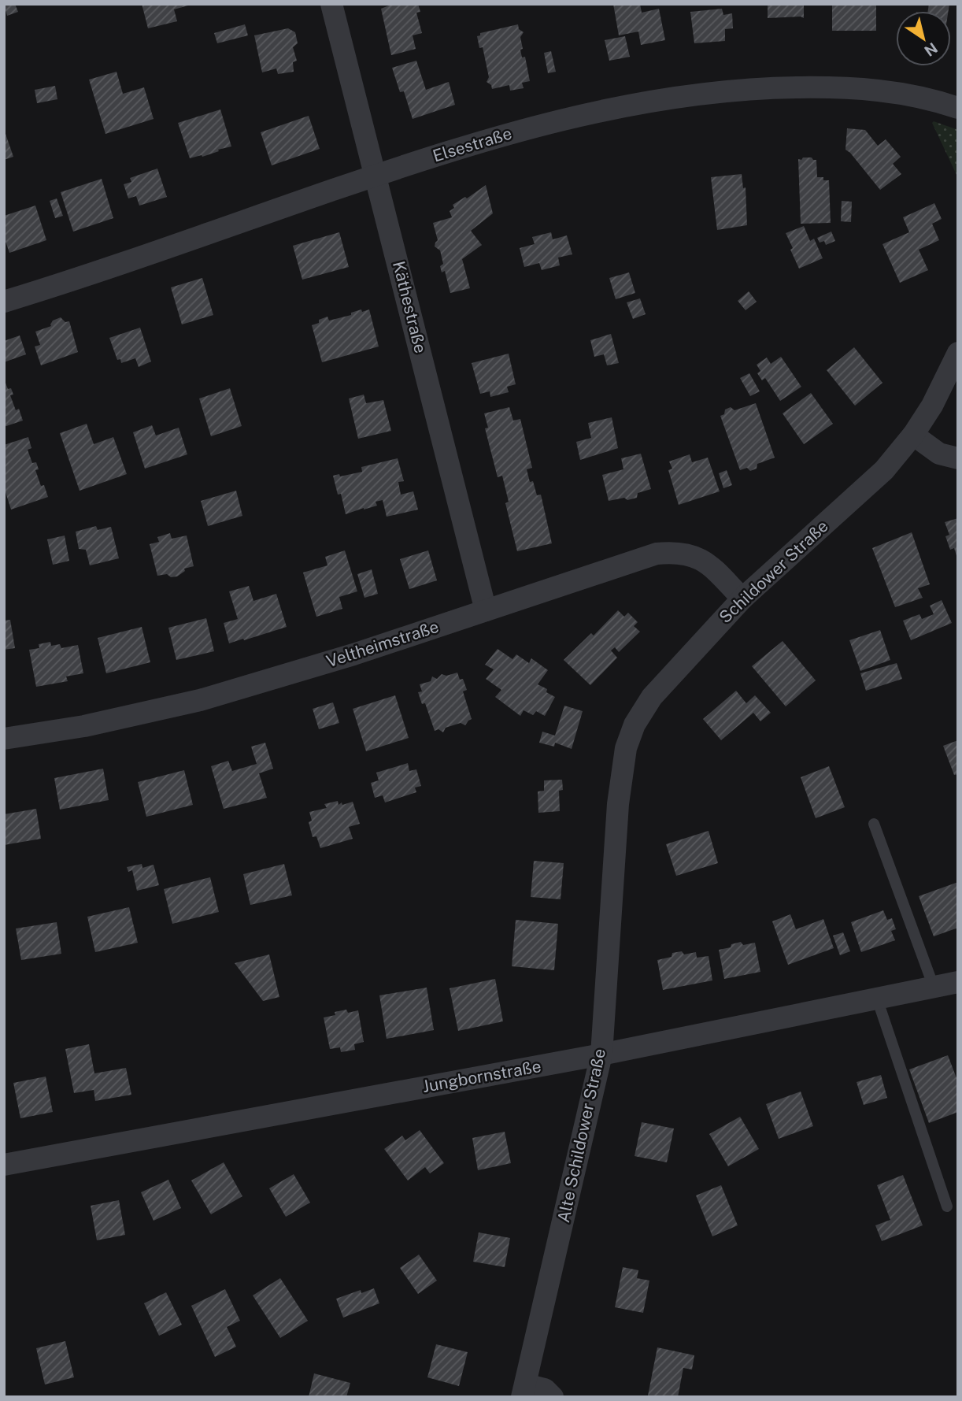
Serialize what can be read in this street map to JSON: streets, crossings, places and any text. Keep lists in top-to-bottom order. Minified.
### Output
{"streets":{"street":["Elsestraße","Käthestraße","Schildower Straße","Veltheimstraße","Jungbornstraße","Alte Schildower Straße"]},"crossings":[["Elsestraße","Käthestraße"],["Käthestraße","Veltheimstraße"],["Schildower Straße","Veltheimstraße"],["Schildower Straße","Alte Schildower Straße"],["Jungbornstraße","Alte Schildower Straße"]],"north":"bottom right"}
